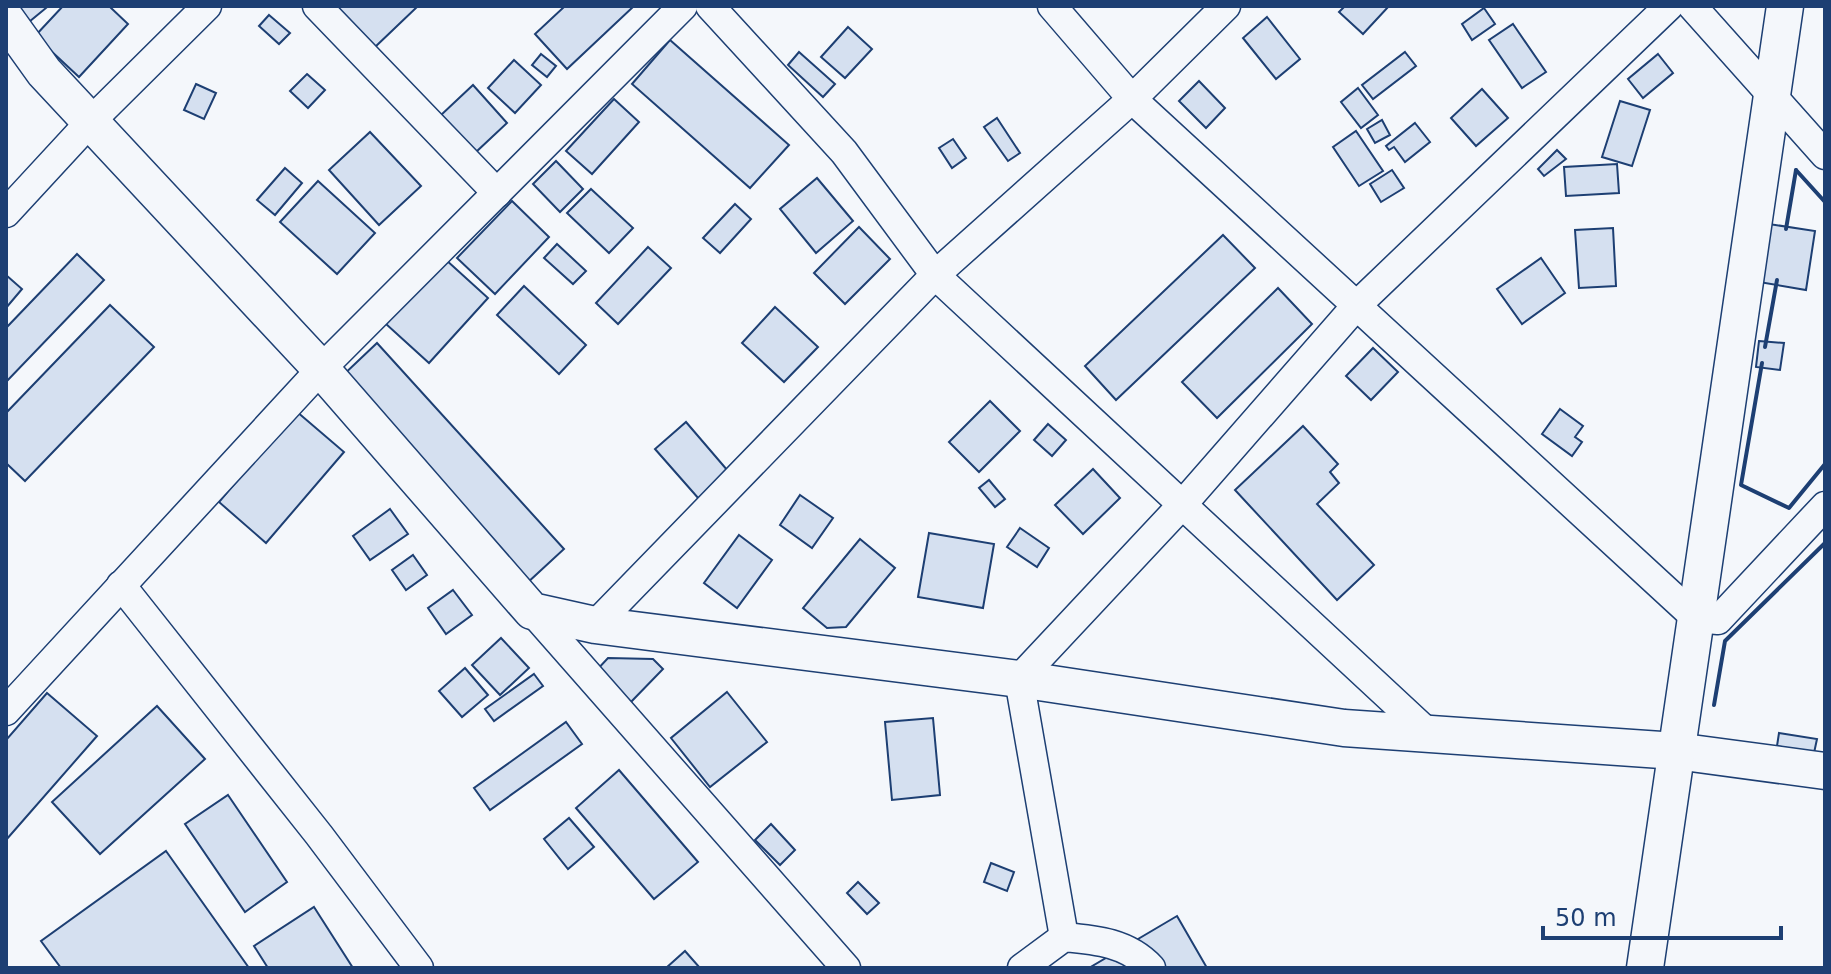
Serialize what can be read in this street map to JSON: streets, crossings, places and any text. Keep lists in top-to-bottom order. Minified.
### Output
{"scale_bar":"50 m"}
